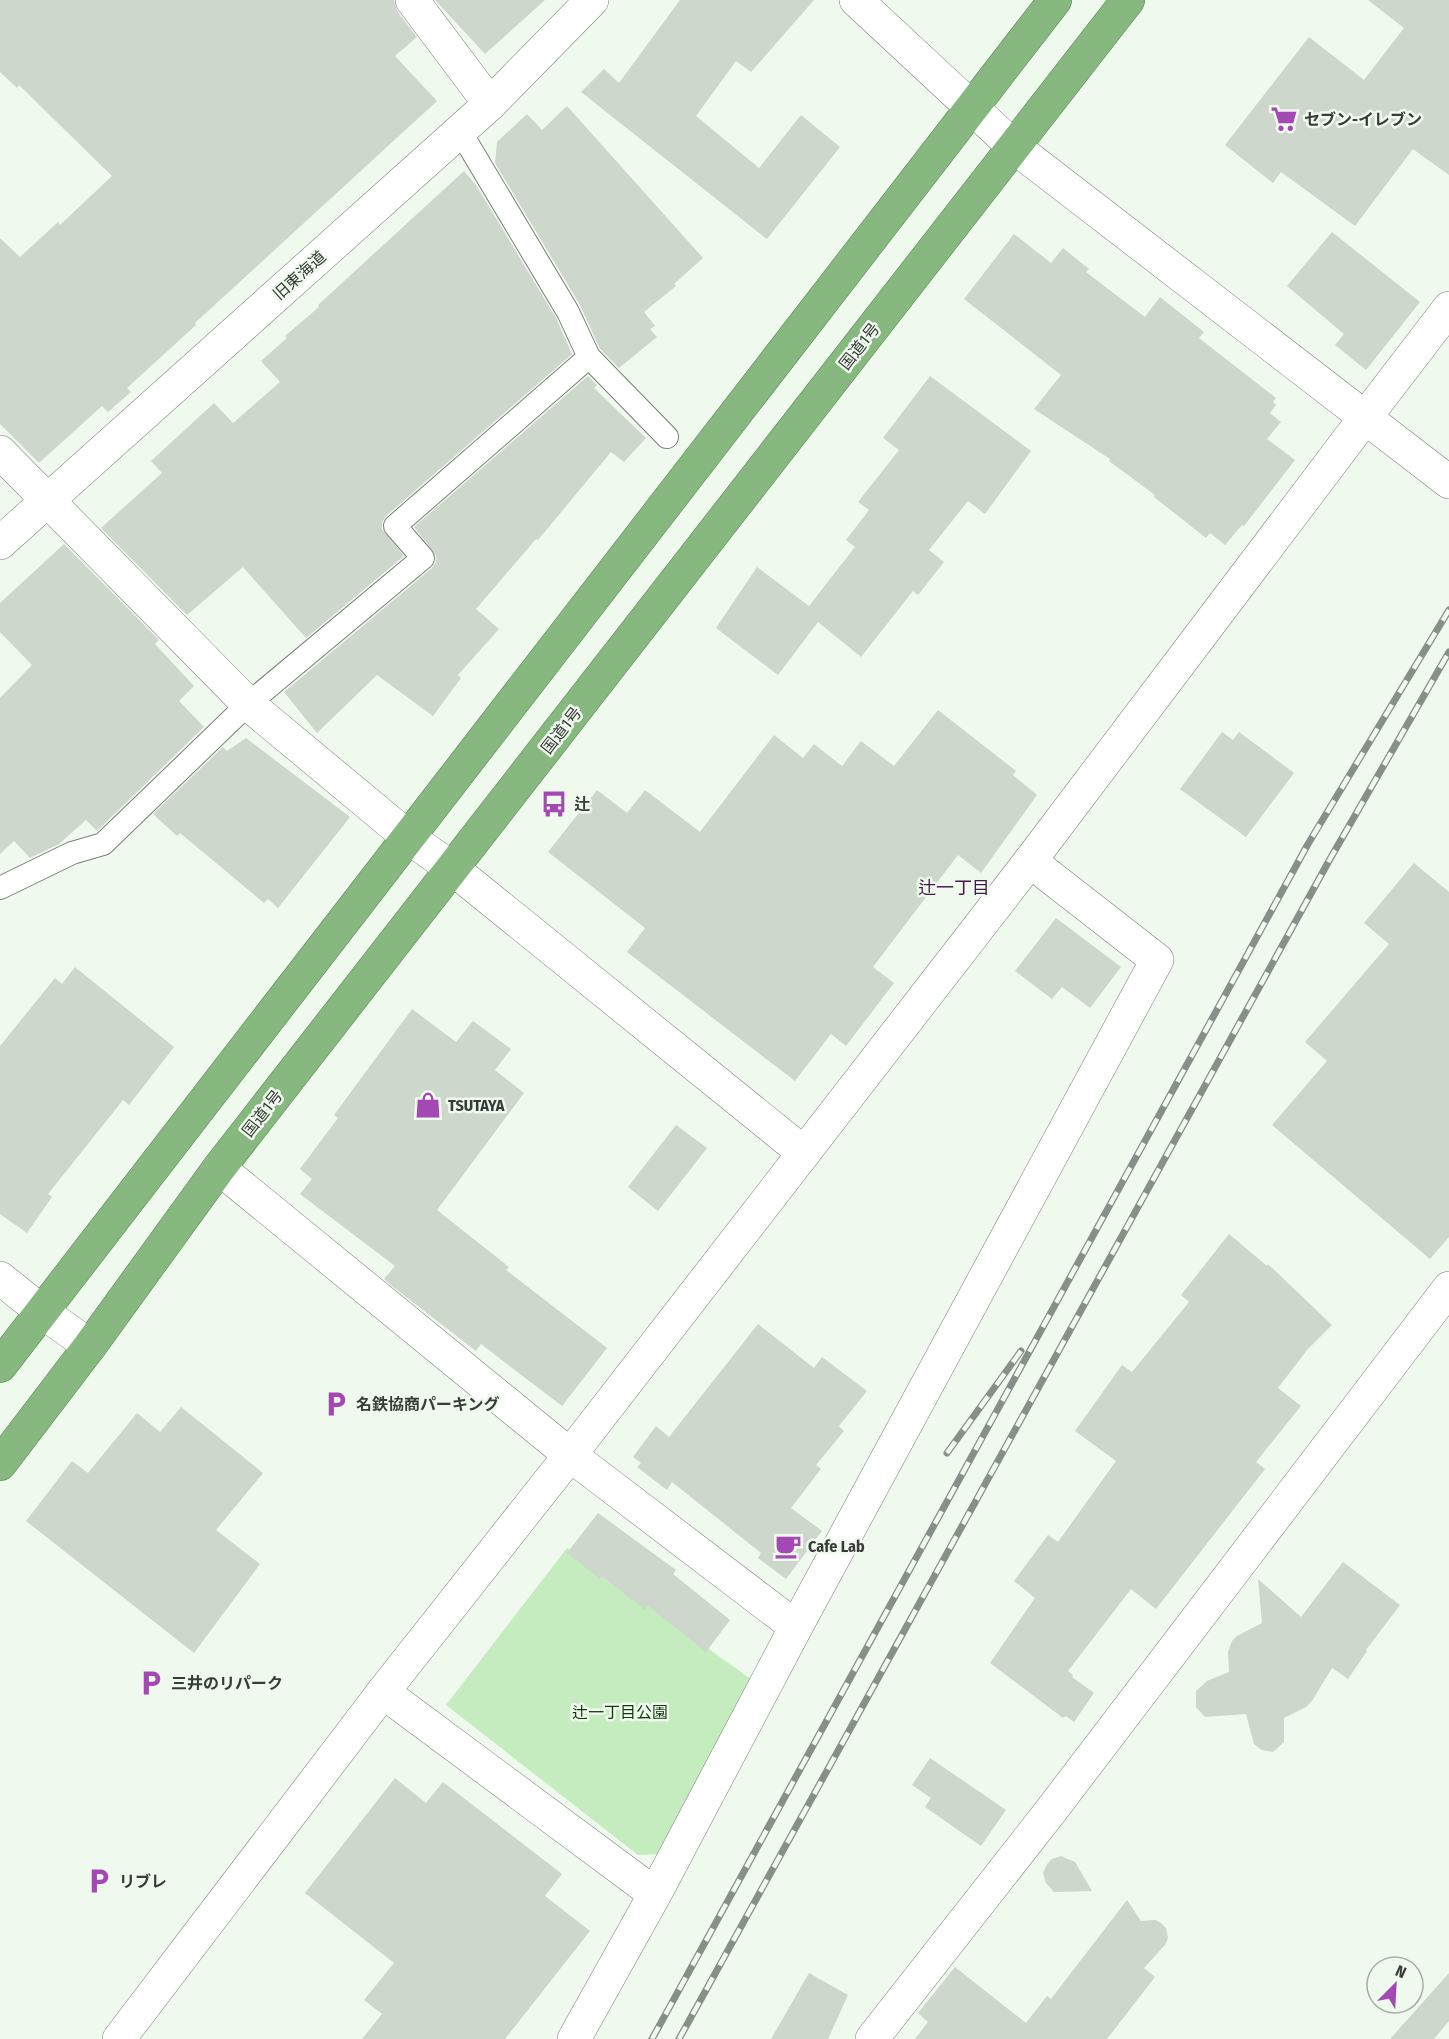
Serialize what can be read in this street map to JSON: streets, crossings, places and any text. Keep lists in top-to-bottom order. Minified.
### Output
{"streets":{"highway":["国道1号"],"street":["旧東海道"]},"districts":["辻一丁目"],"parks":["辻一丁目公園"],"places":{"supermarket":["セブン-イレブン"],"bus stop":["辻"],"shop":["TSUTAYA"],"parking":["名鉄協商パーキング","三井のリパーク","リブレ"],"cafe":["Cafe Lab"]},"north":"top right"}
